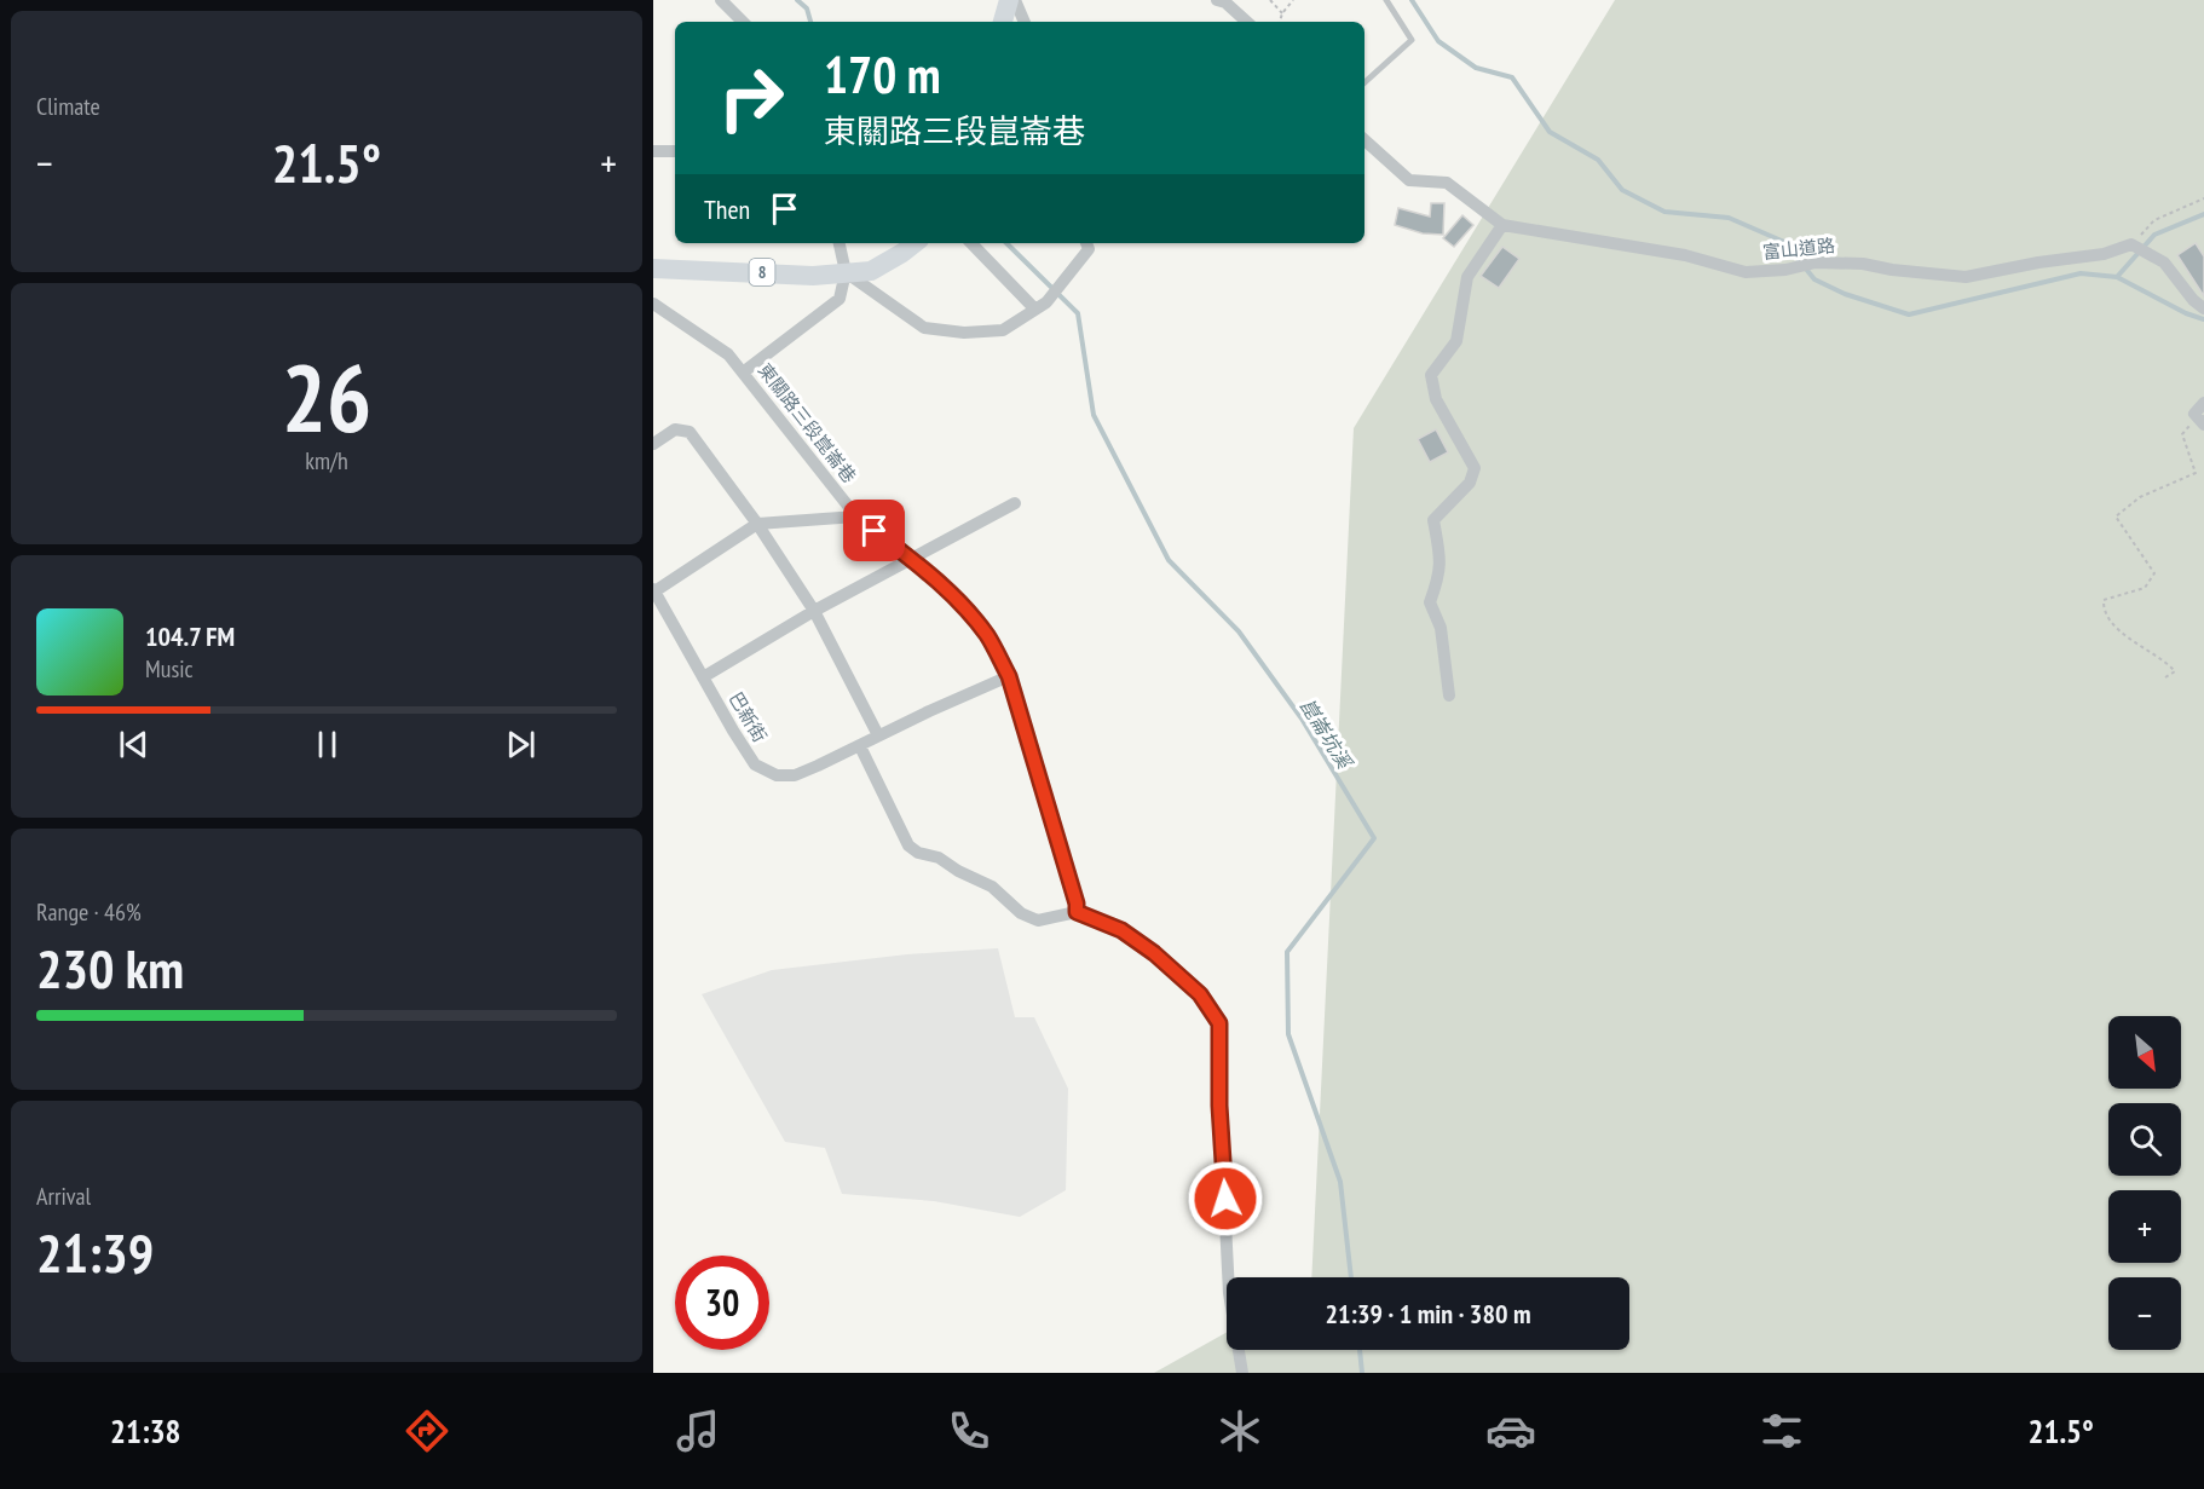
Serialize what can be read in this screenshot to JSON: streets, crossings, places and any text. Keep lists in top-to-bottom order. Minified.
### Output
{"streets":{"main road":["8"],"street":["富山道路","東關路三段崑崙巷","巴新街"]},"crossings":[["東關路三段崑崙巷","巴新街"]],"water":["崑崙坑溪"],"north":"bottom right","page":{"tile":["Climate",["26","km/h"],["Range · 46%","230 km"],["Arrival","21:39"]],"turn":["170 m","東關路三段崑崙巷"],"heat":["−","21.5°","+"],"then":"Then","song":["104.7 FM","Music"],"map_buttons":["+","−"],"limit":"30","trip":"21:39 · 1 min · 380 m","tabs":["21:38","21.5°"]}}
